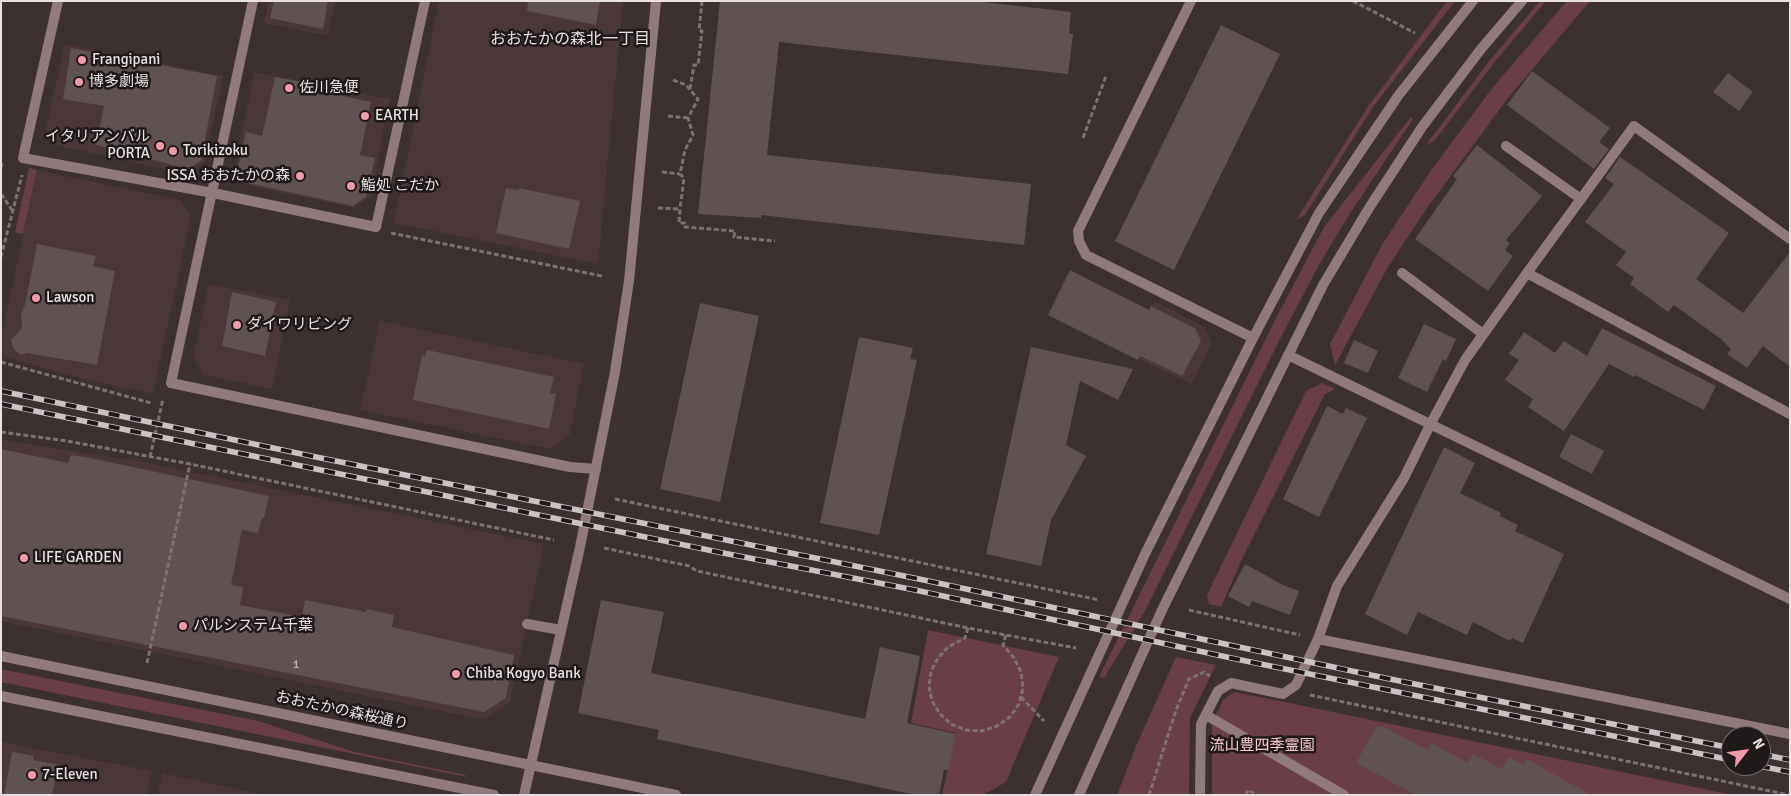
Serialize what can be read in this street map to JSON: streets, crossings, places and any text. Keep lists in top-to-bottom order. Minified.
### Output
{"streets":{"street":["おおたかの森桜通り"]},"districts":["おおたかの森北一丁目"],"parks":["流山豊四季霊園"],"places":["Frangipani","博多劇場","佐川急便","EARTH","イタリアンバル PORTA","Torikizoku","ISSA おおたかの森","鮨処 こだか","Lawson","ダイワリビング","LIFE GARDEN","パルシステム千葉","Chiba Kogyo Bank","7-Eleven"],"house_numbers":["1"],"north":"top right"}
